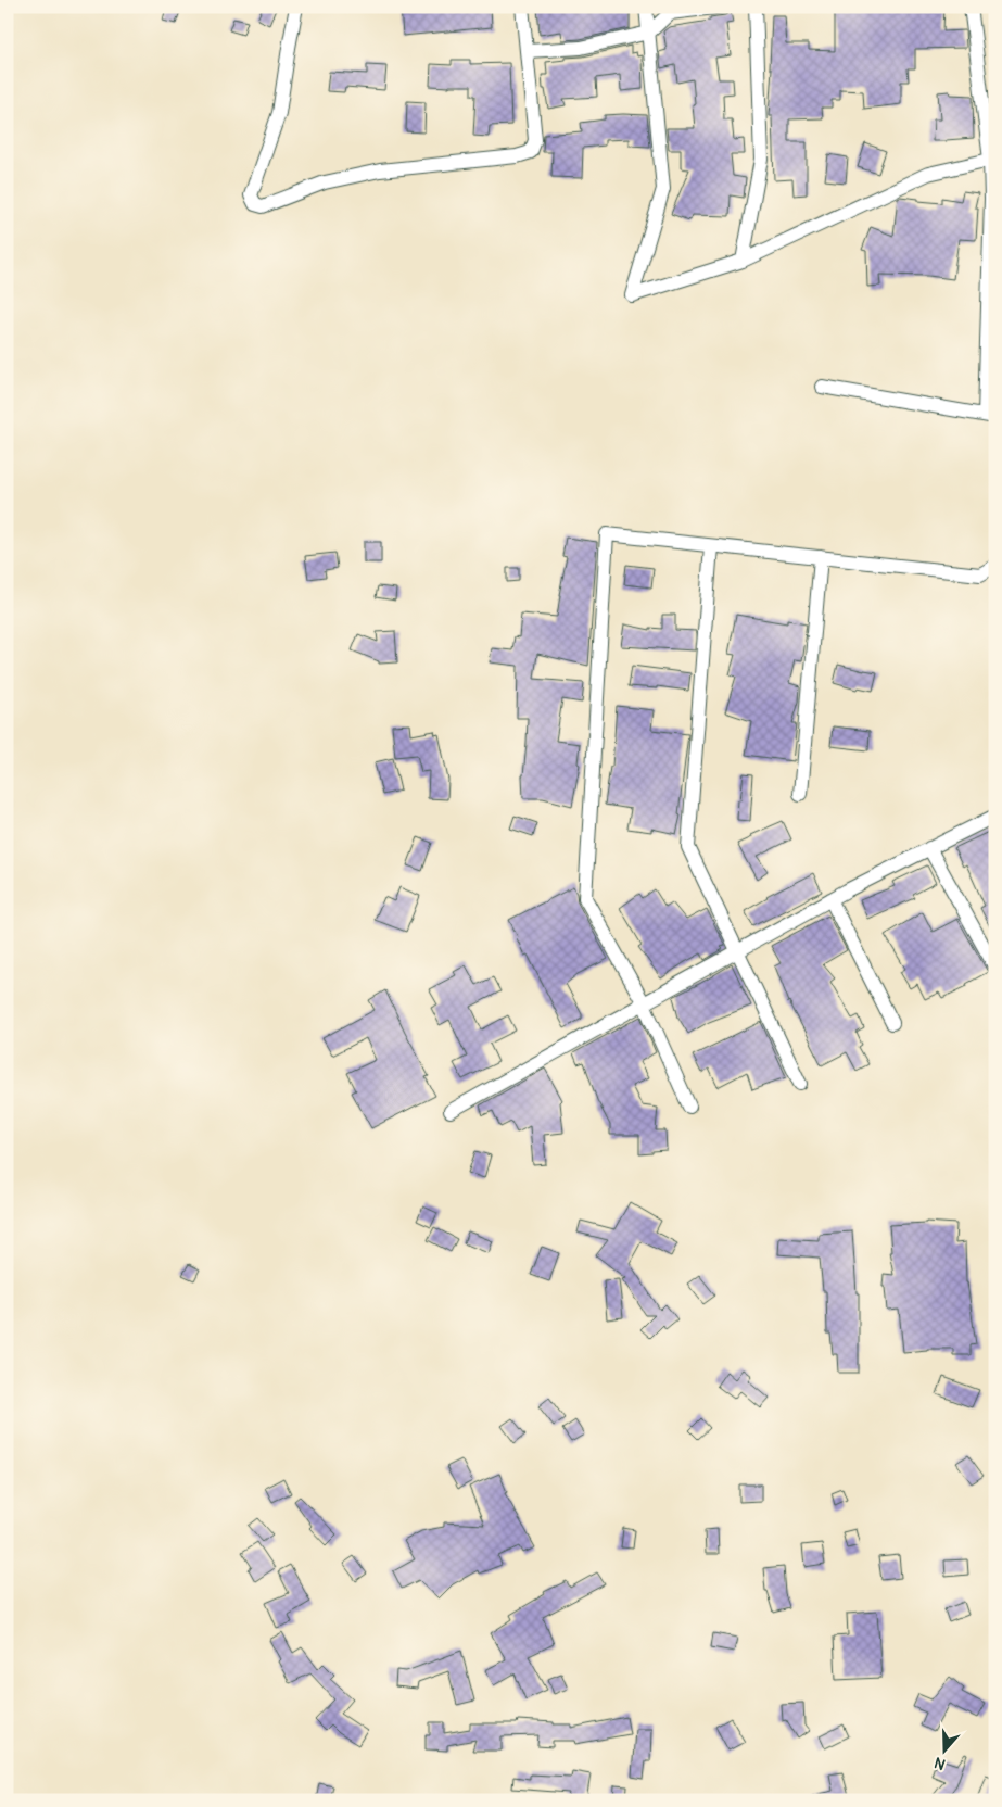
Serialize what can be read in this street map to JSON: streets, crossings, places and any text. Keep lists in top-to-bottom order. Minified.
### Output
{"north":"bottom"}
